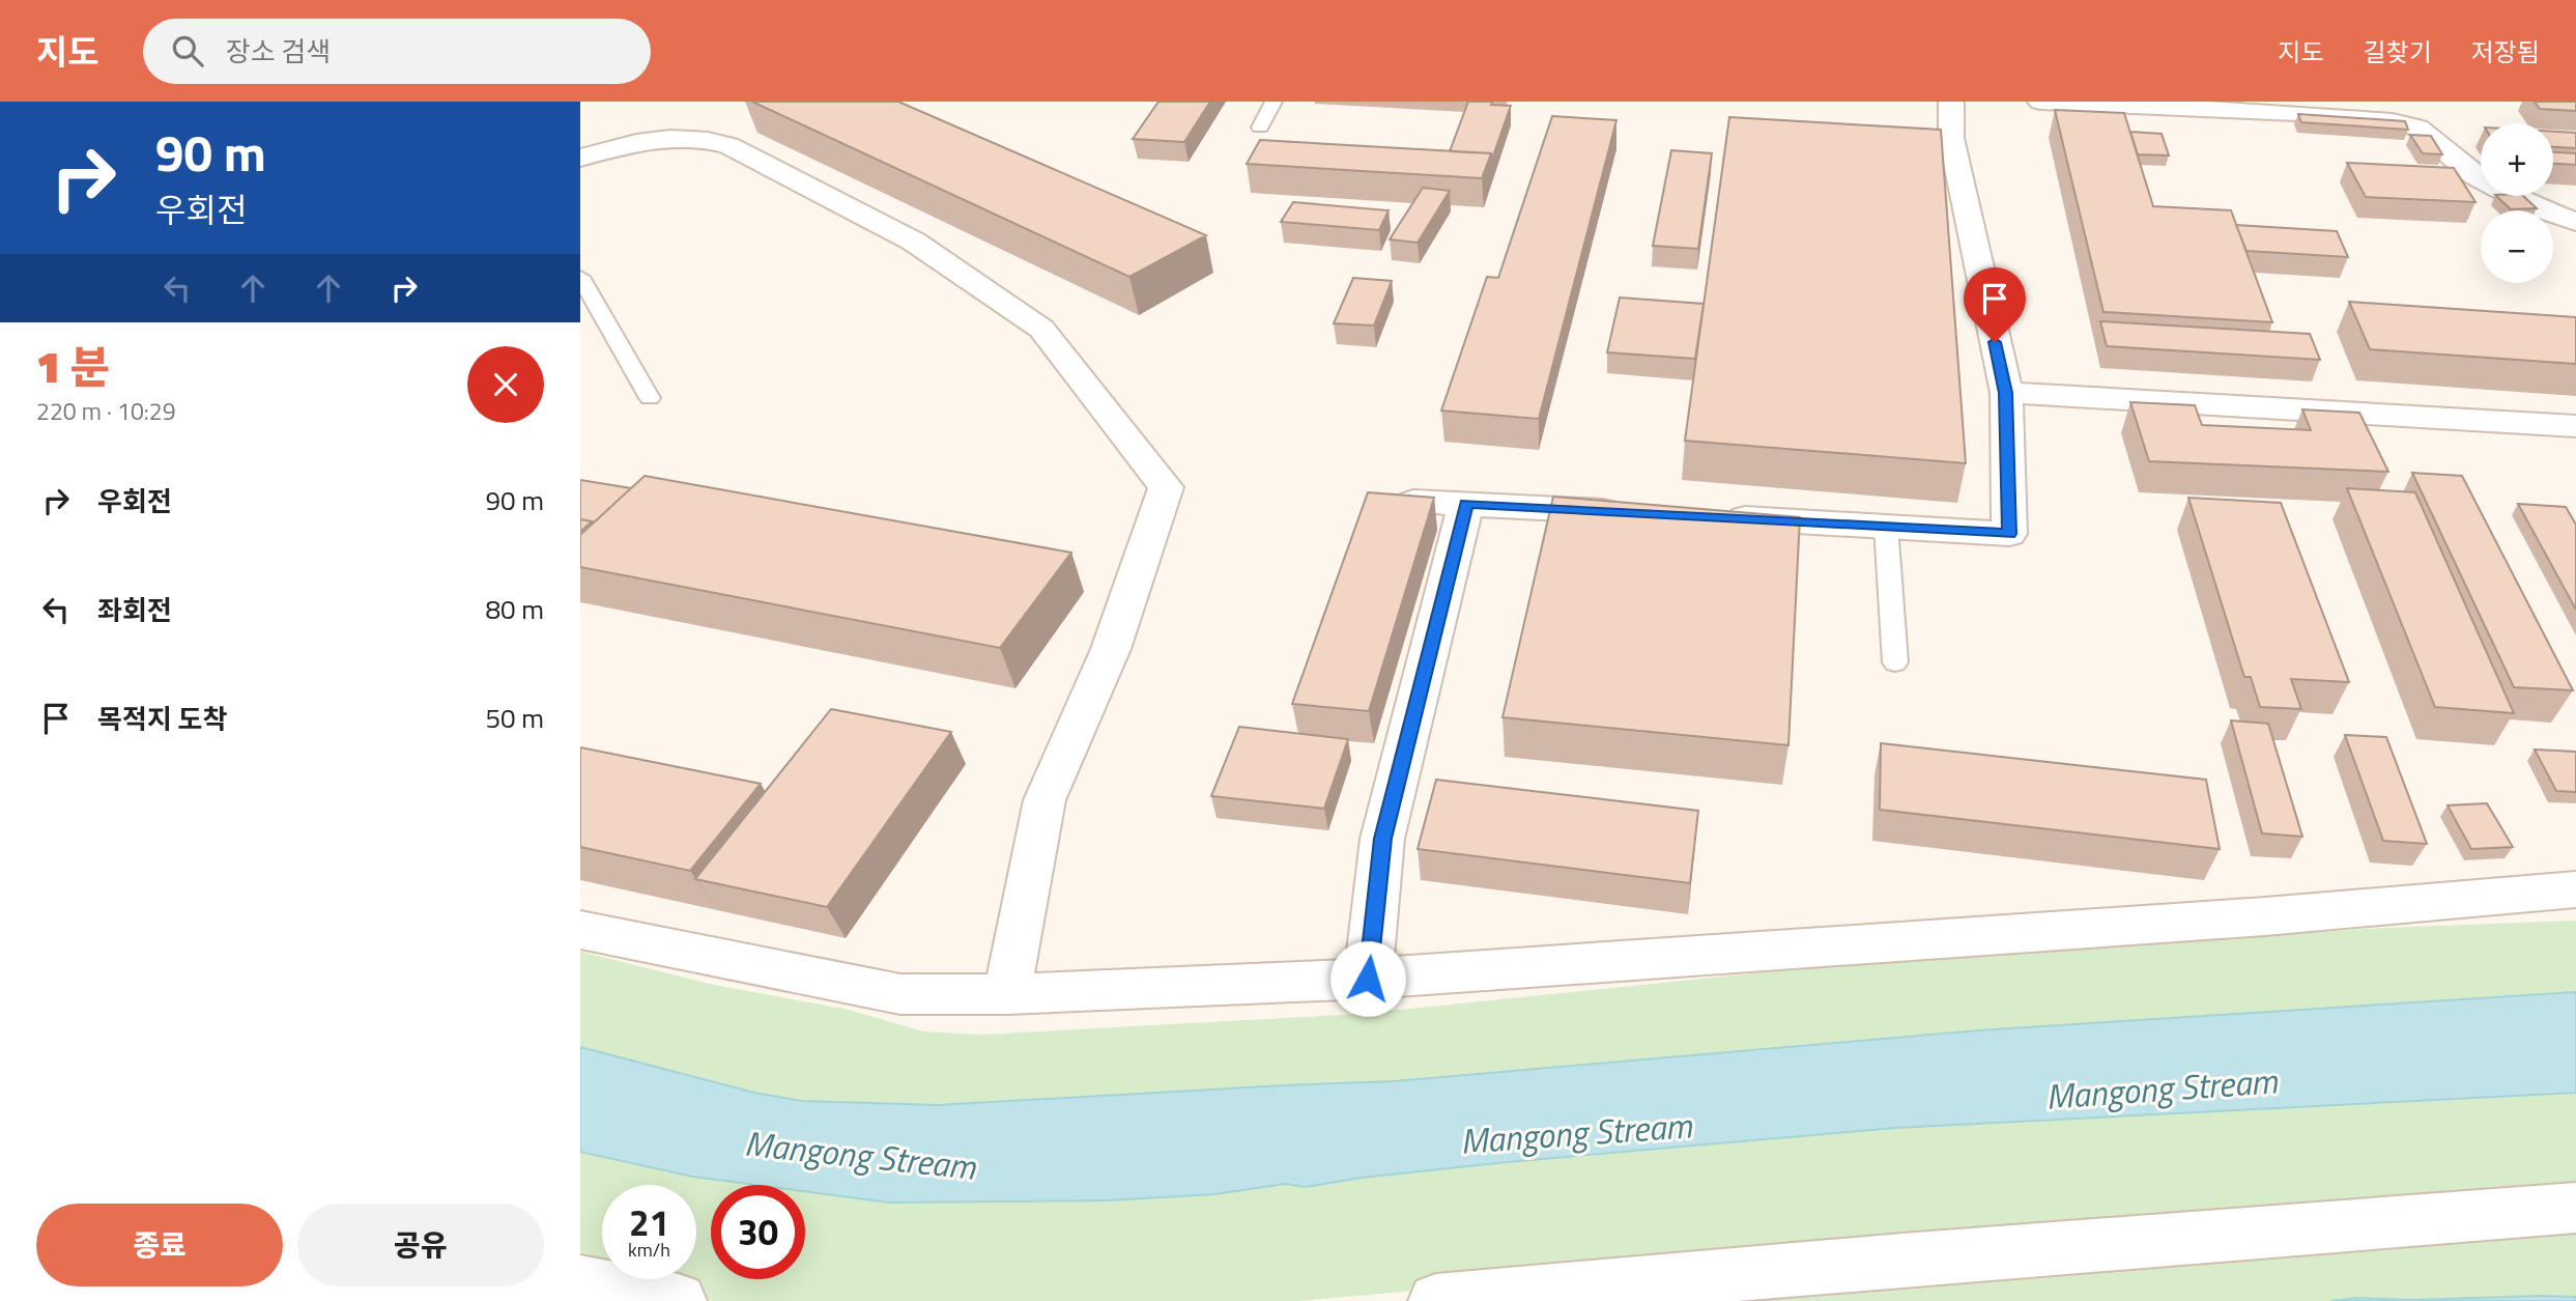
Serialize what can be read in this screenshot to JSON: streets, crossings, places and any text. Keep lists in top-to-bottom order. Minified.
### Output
{"water":["Mangong Stream"],"page":{"header":"지도","search":"장소 검색","nav":["지도","길찾기","저장됨"],"turn":["90 m","우회전"],"map_buttons":["+","−"],"heading":["1 분","220 m · 10:29"],"list":[{"name":"우회전","value":"90 m"},{"name":"좌회전","value":"80 m"},{"name":"목적지 도착","value":"50 m"}],"speed":"21 km/h","limit":"30","buttons":["종료","공유"]}}
